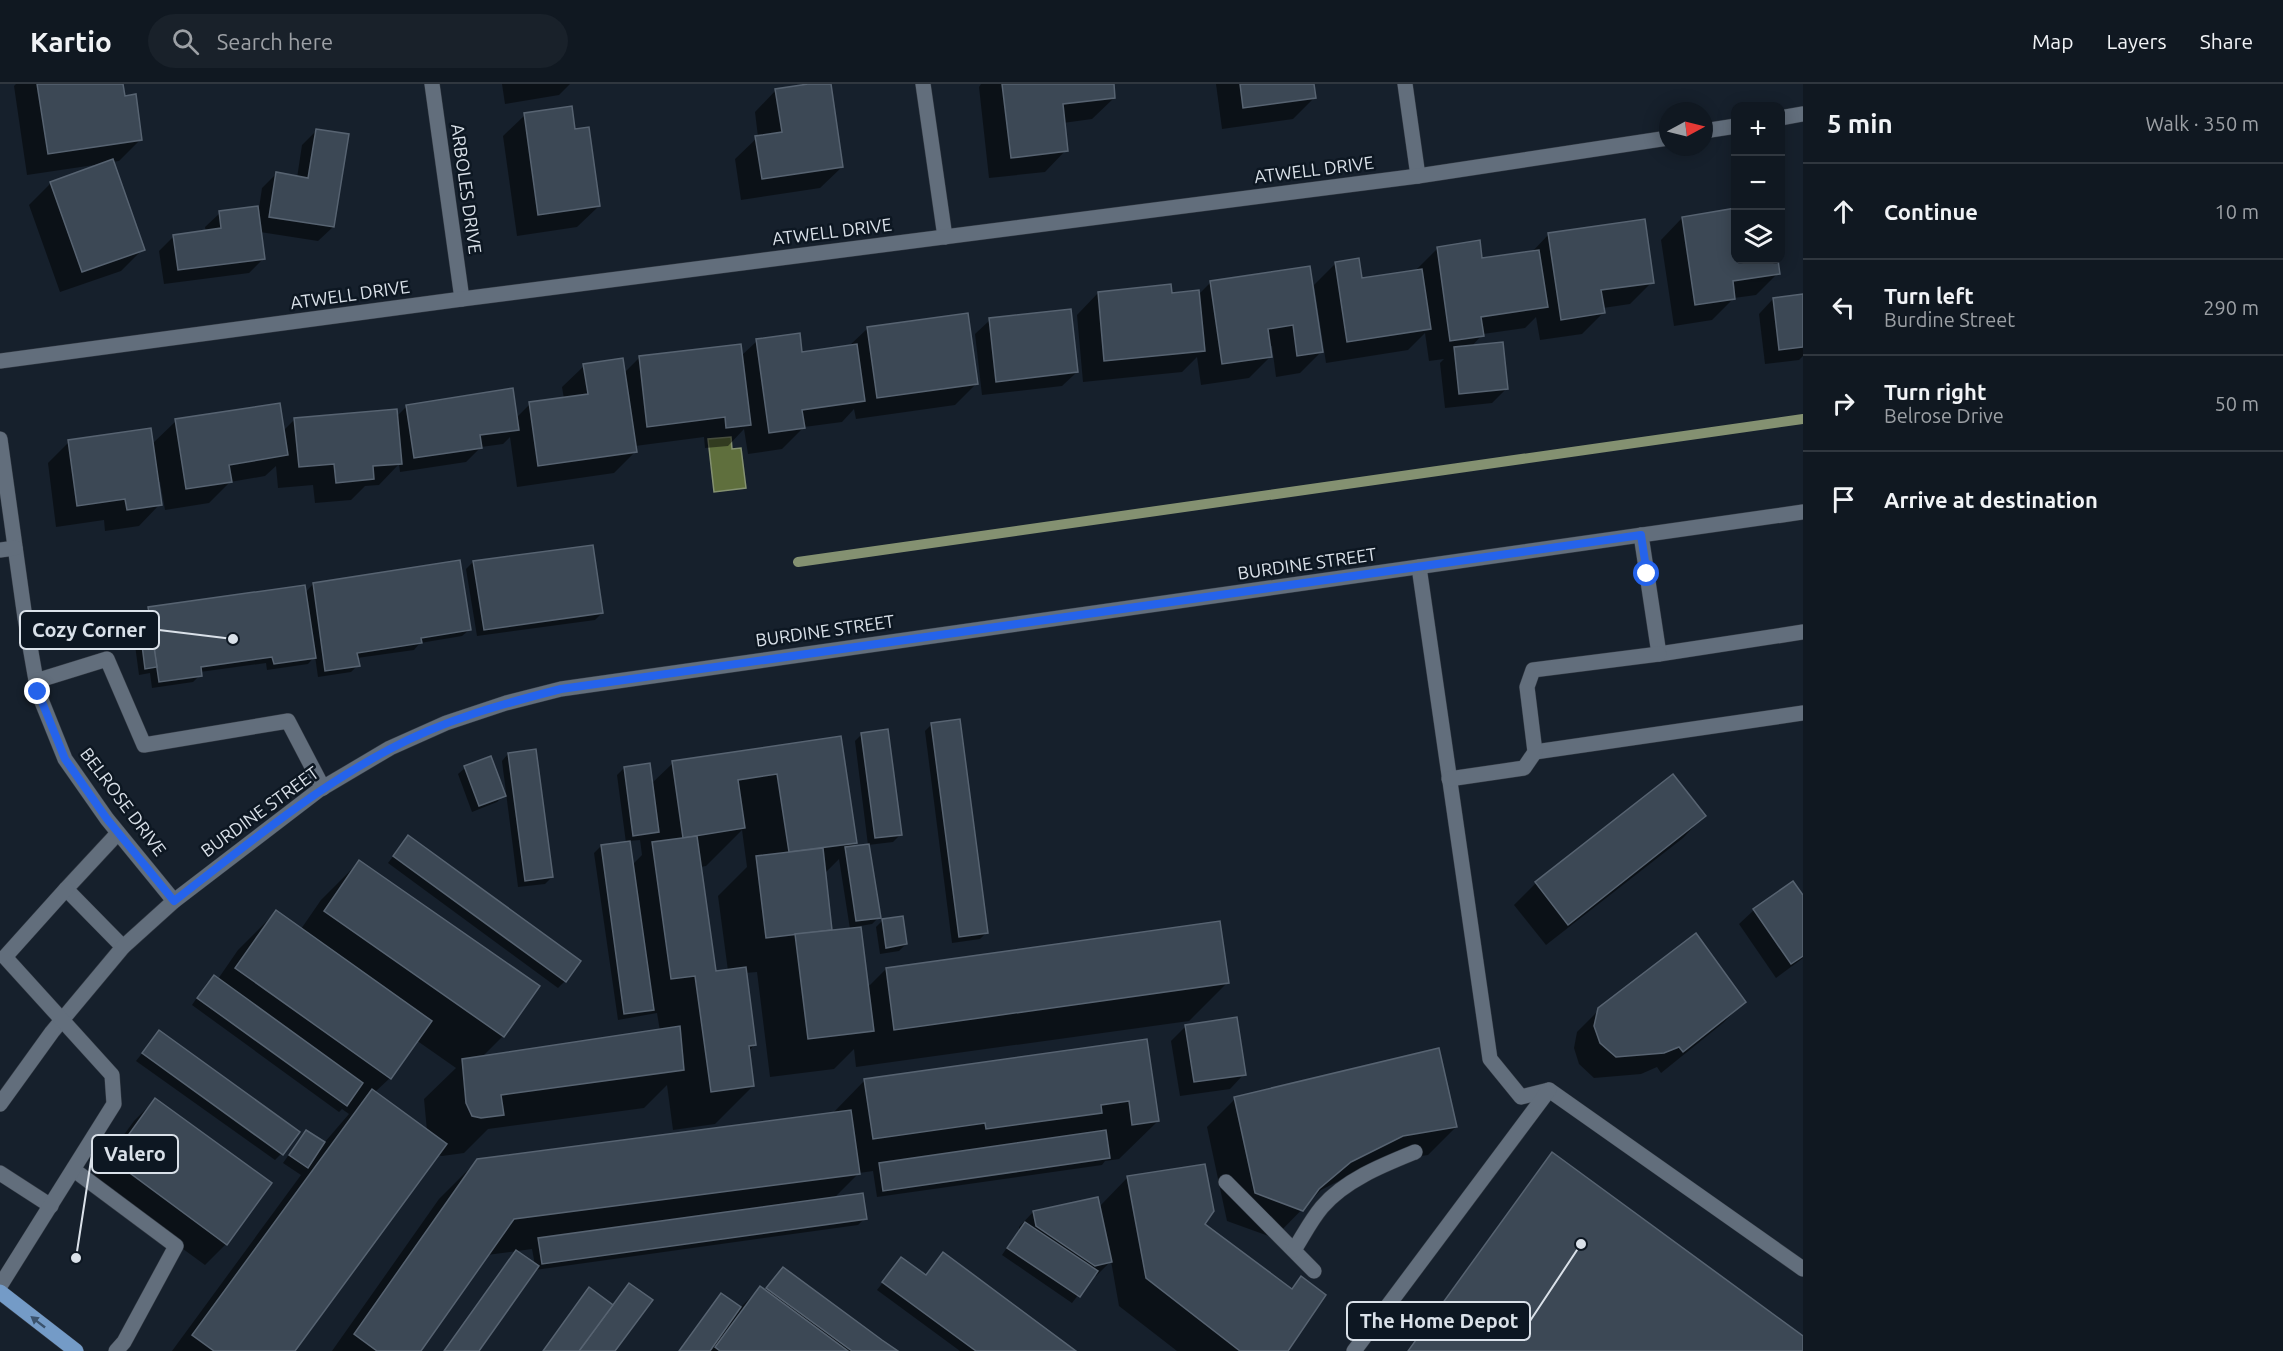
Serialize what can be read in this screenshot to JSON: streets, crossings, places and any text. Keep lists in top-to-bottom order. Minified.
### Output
{"streets":{"street":["ATWELL DRIVE","ARBOLES DRIVE","BURDINE STREET","BELROSE DRIVE"]},"crossings":[["ATWELL DRIVE","ARBOLES DRIVE"],["BURDINE STREET","BELROSE DRIVE"]],"places":["Cozy Corner","The Home Depot","Valero"],"north":"right","page":{"header":"Kartio","search":"Search here","nav":["Map","Layers","Share"],"heading":["5 min","Walk · 350 m"],"map_buttons":["+","−"],"list":[["Continue","10 m"],["Turn left","Burdine Street","290 m"],["Turn right","Belrose Drive","50 m"],"Arrive at destination"]}}
